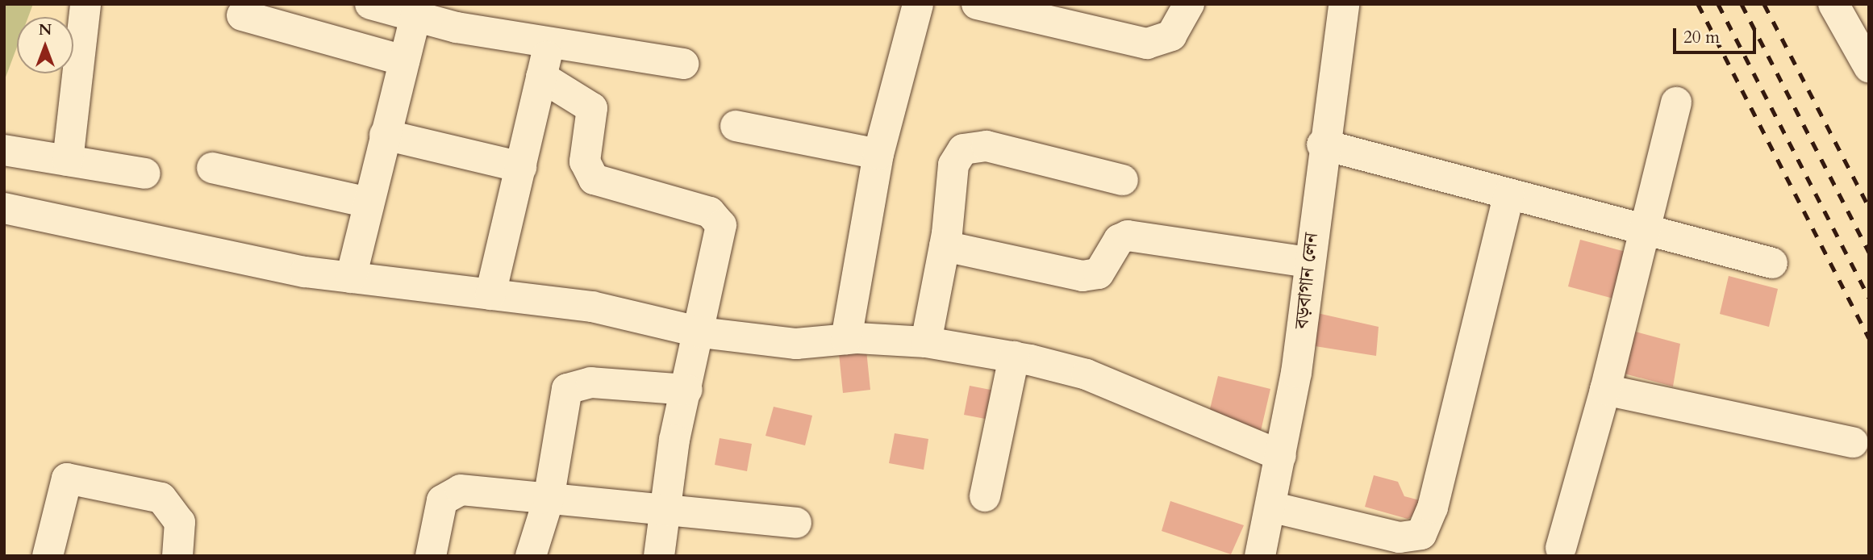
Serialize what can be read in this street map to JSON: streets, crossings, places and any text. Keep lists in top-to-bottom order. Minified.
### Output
{"streets":{"street":["বড়বাগান লেন"]},"scale_bar":"20 m","north":"top"}
